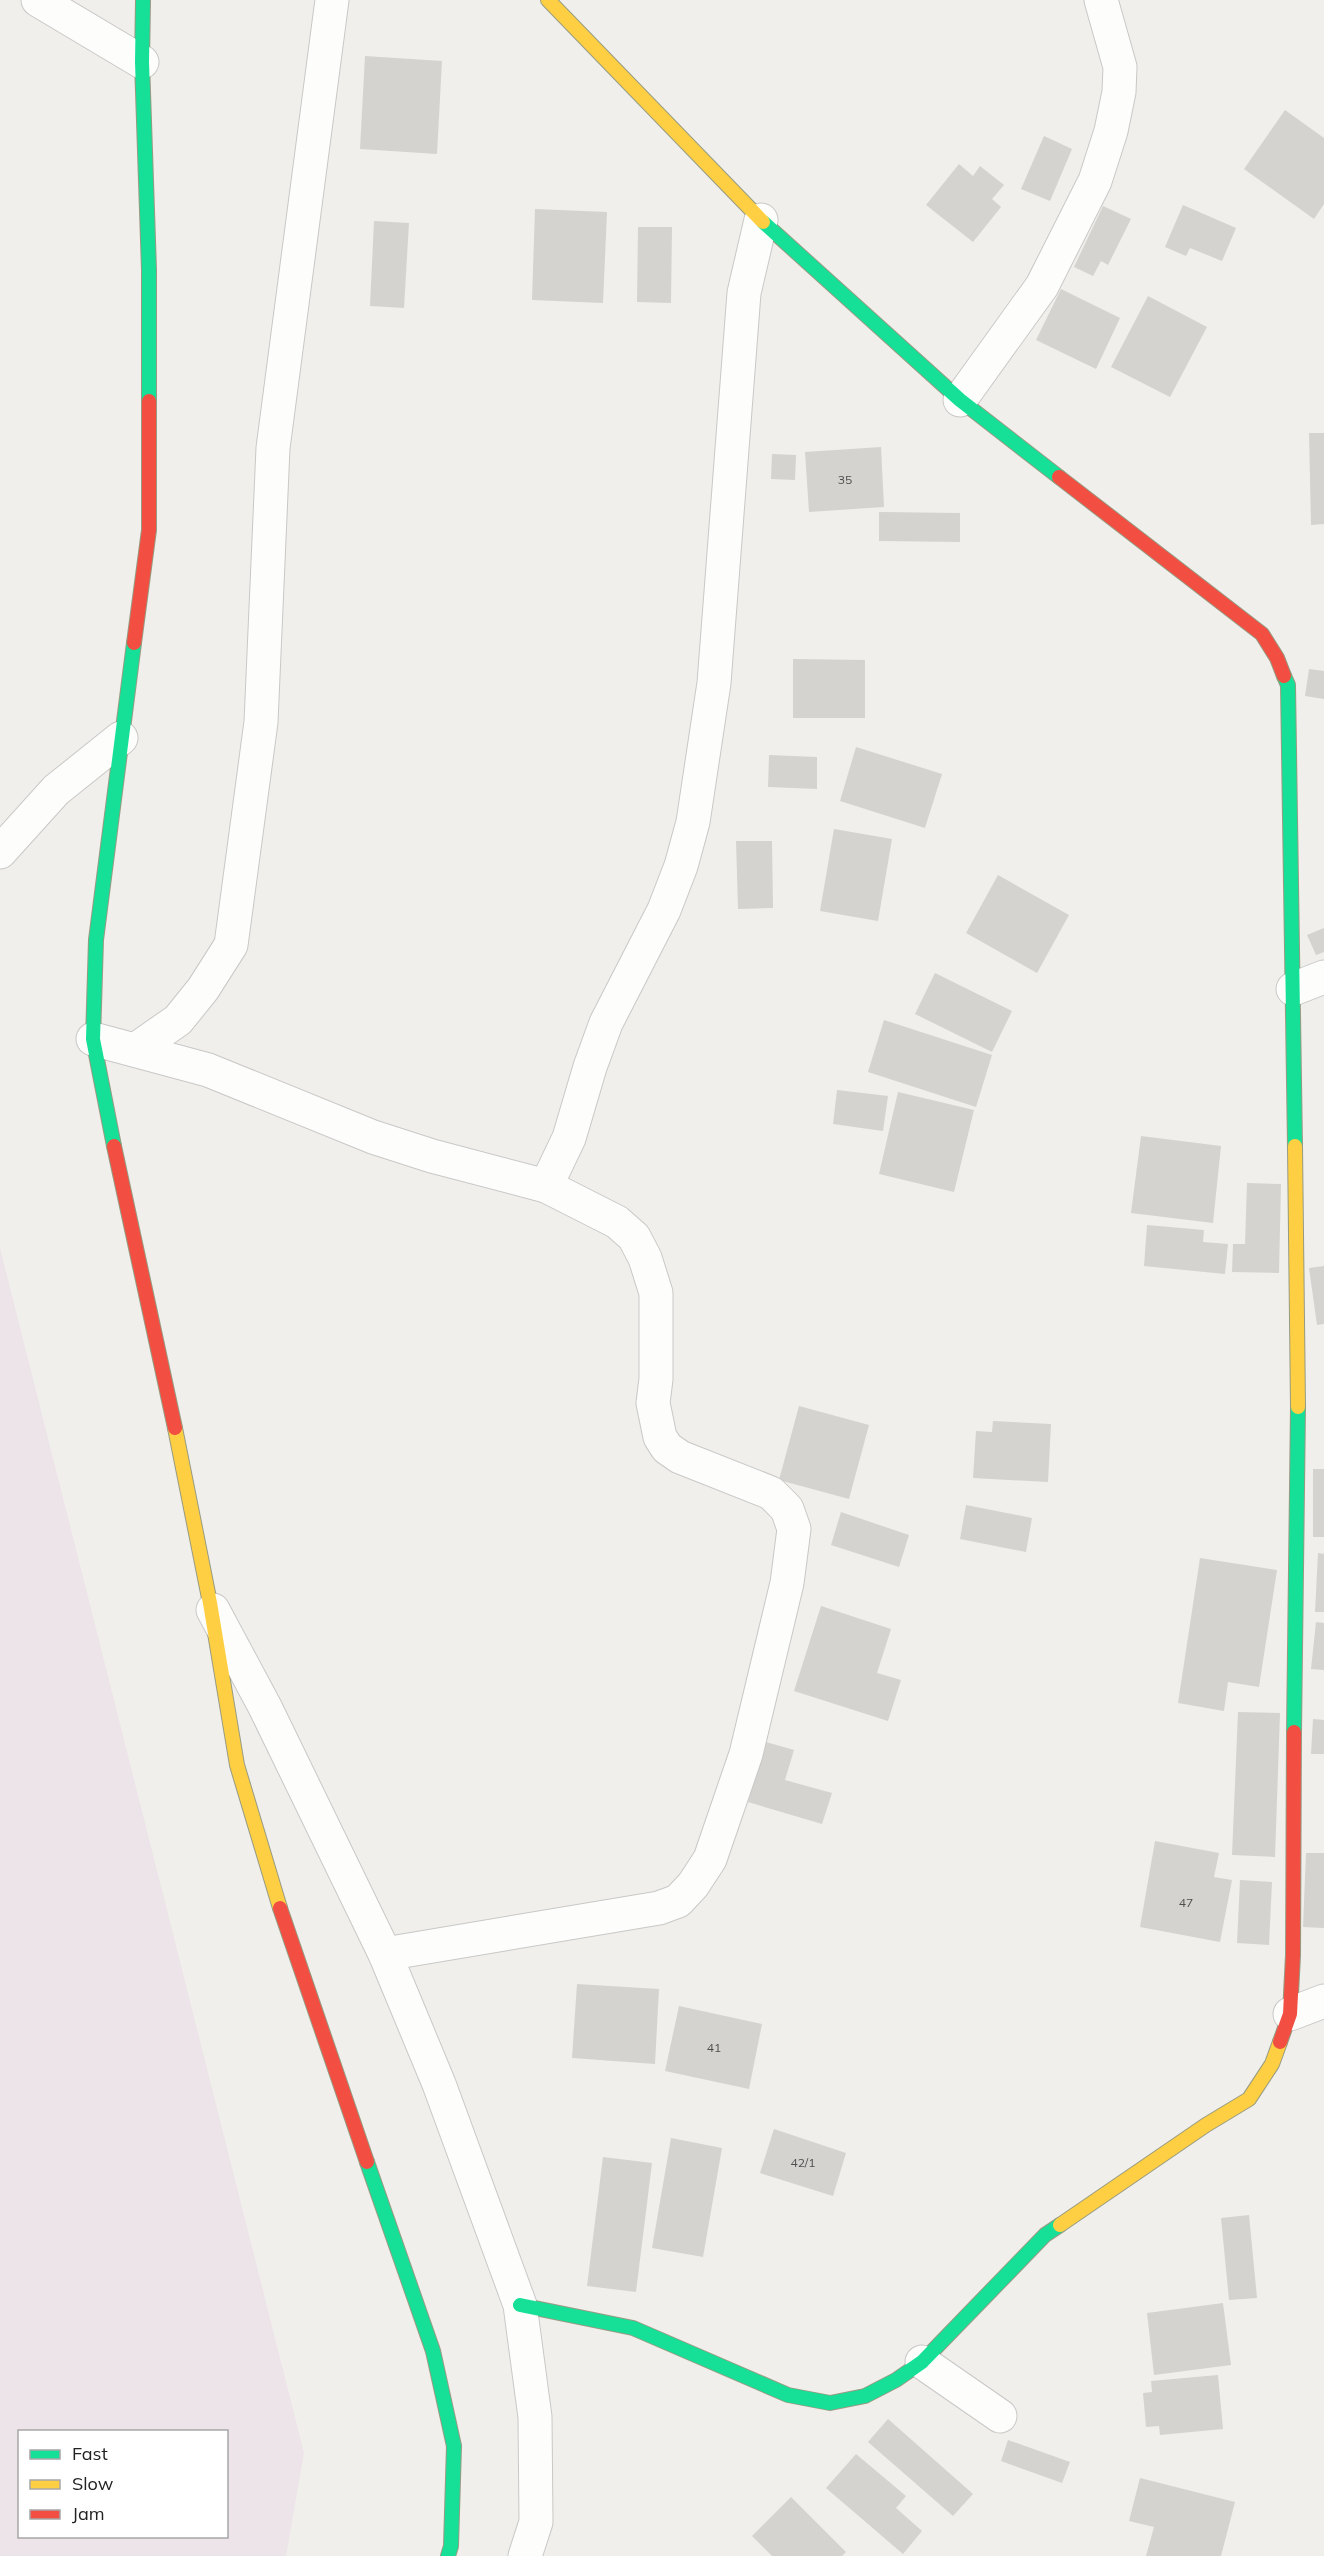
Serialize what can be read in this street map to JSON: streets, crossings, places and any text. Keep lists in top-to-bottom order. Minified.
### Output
{"house_numbers":["35","47","41","42/1"],"legend":["Fast","Slow","Jam"]}
